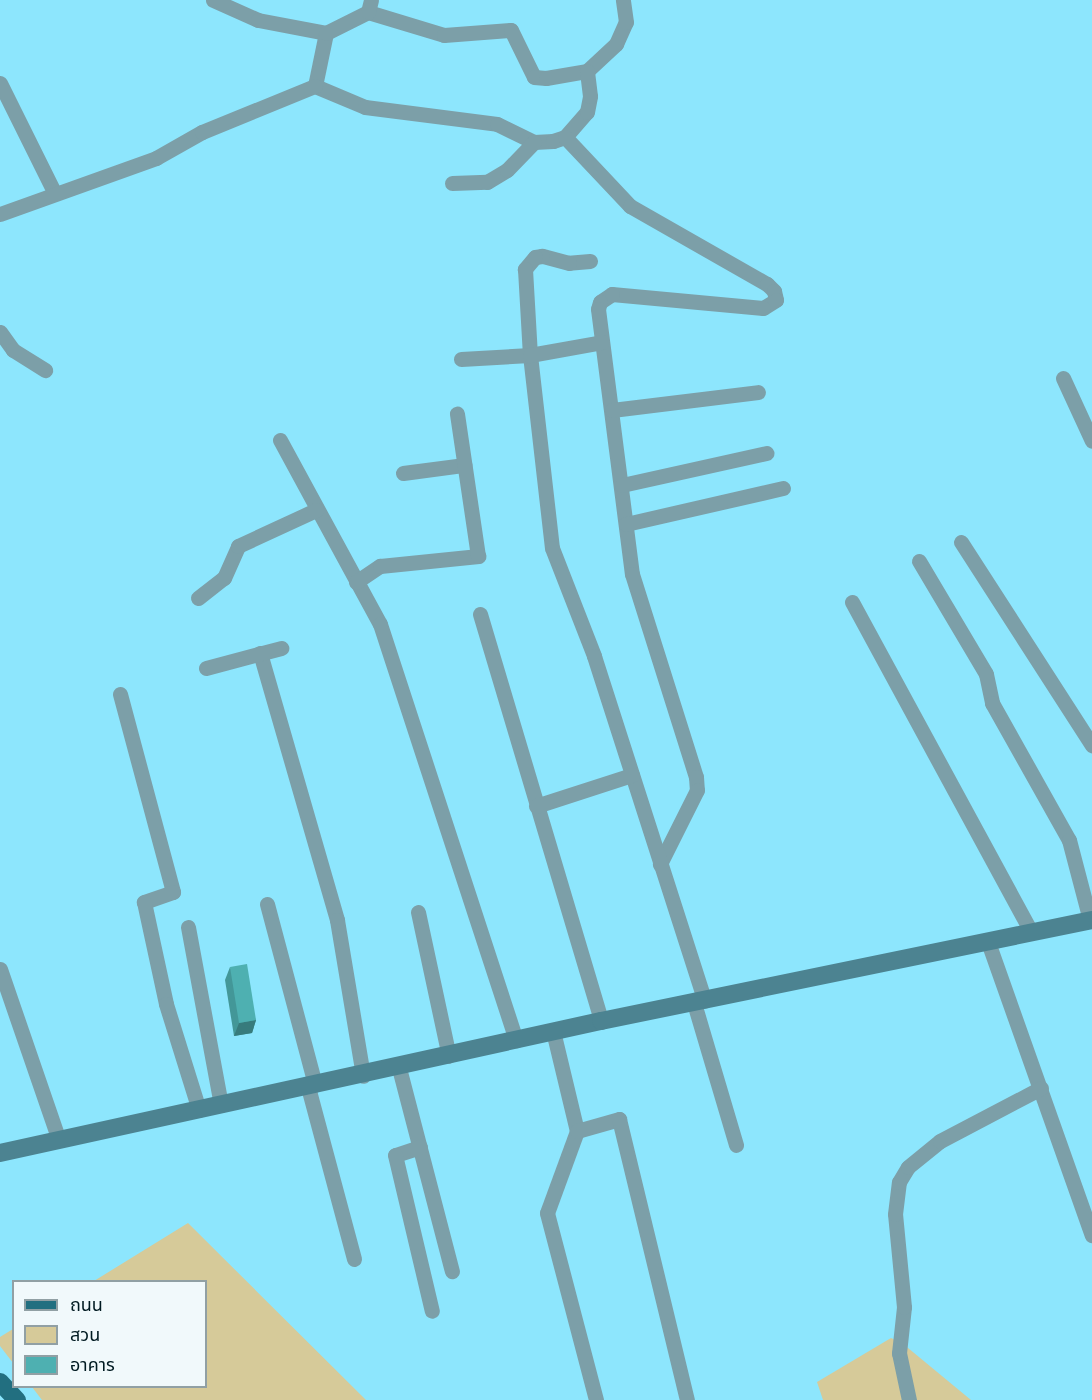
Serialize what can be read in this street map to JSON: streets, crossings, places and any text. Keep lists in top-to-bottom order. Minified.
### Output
{"legend":["ถนน","สวน","อาคาร"]}
